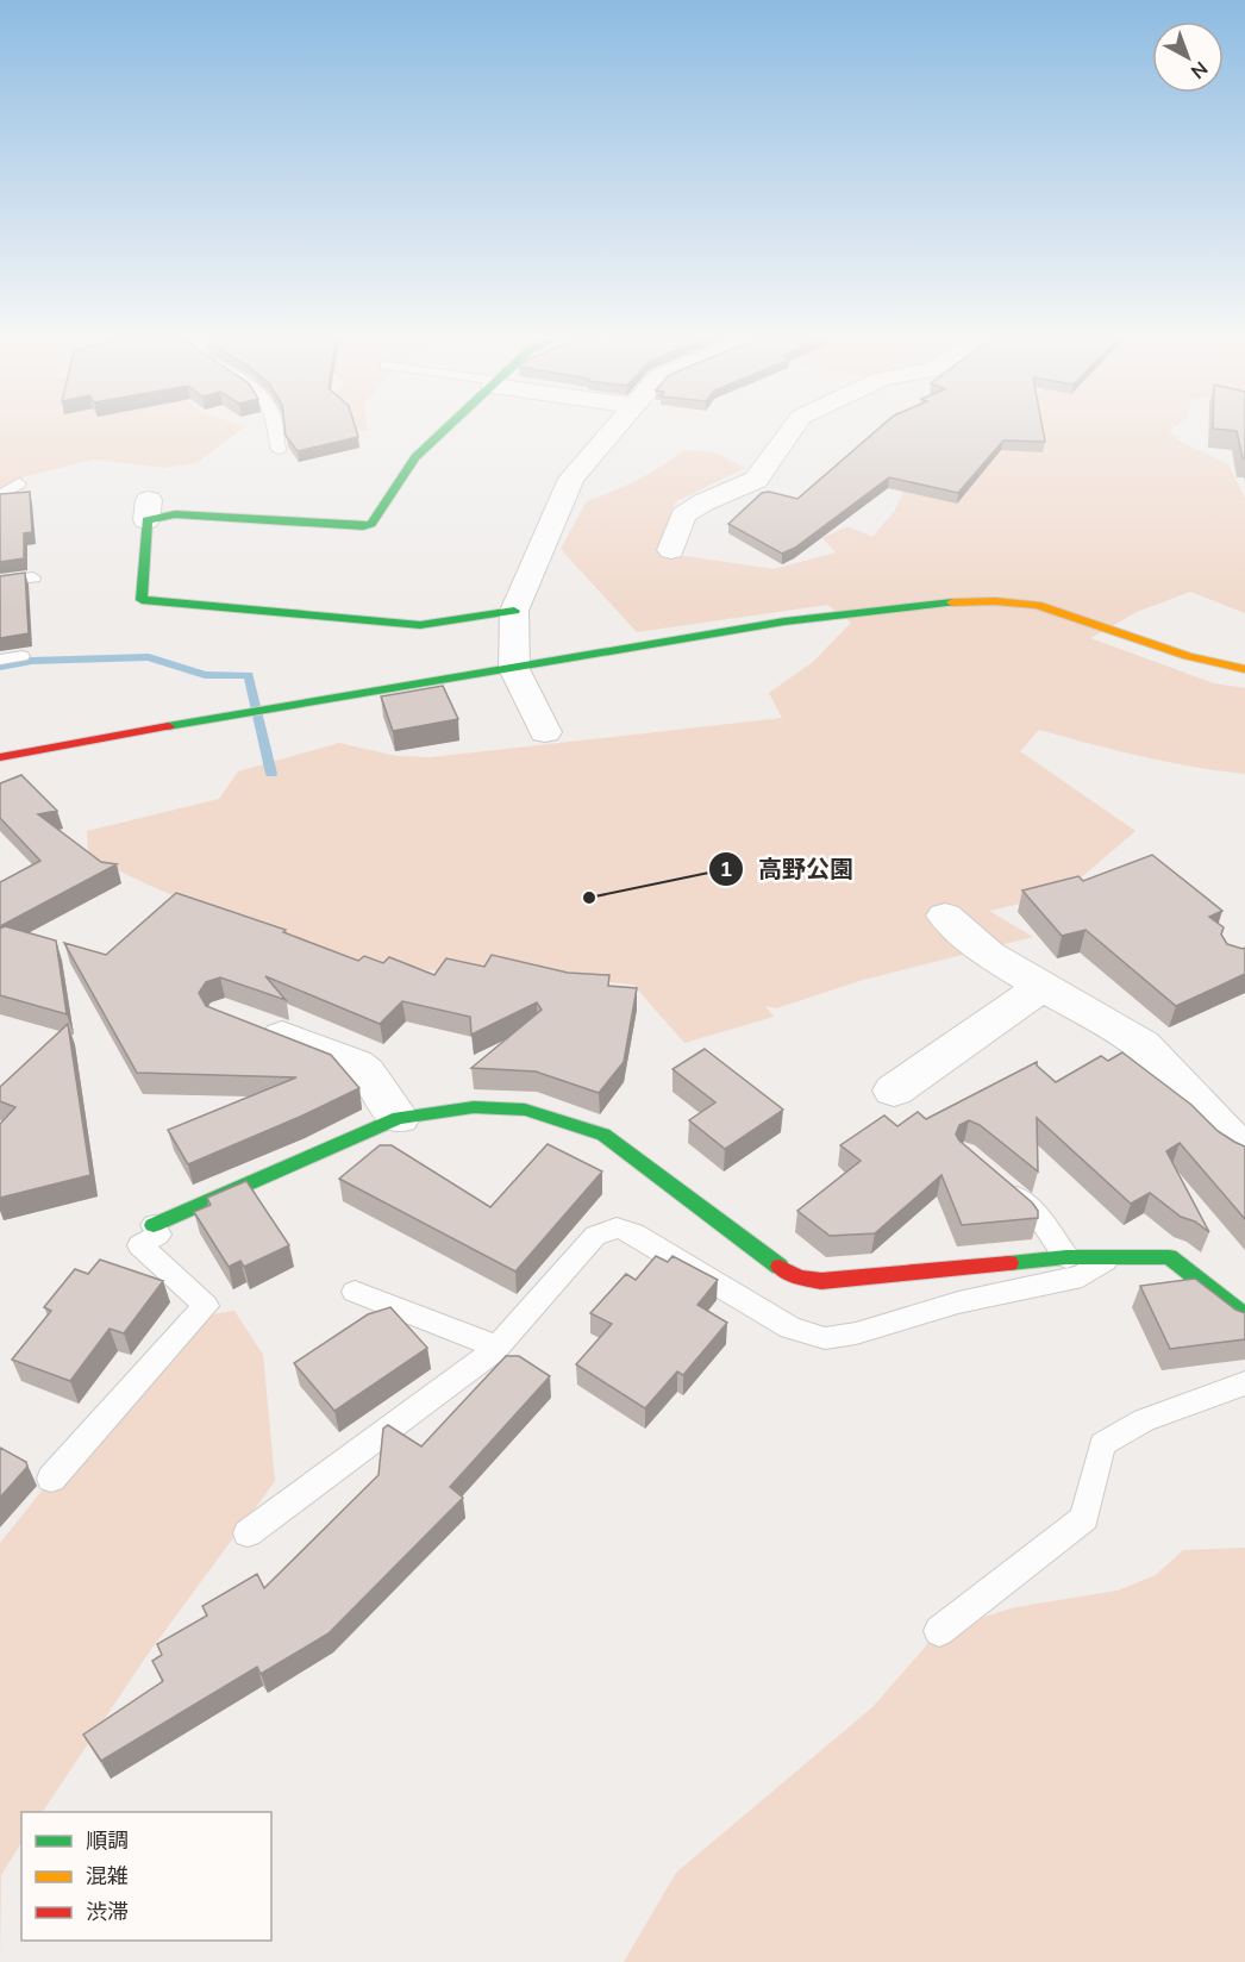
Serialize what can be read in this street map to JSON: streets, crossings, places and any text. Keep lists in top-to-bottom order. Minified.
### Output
{"places":["高野公園"],"legend":["順調","混雑","渋滞"],"north":"bottom right"}
